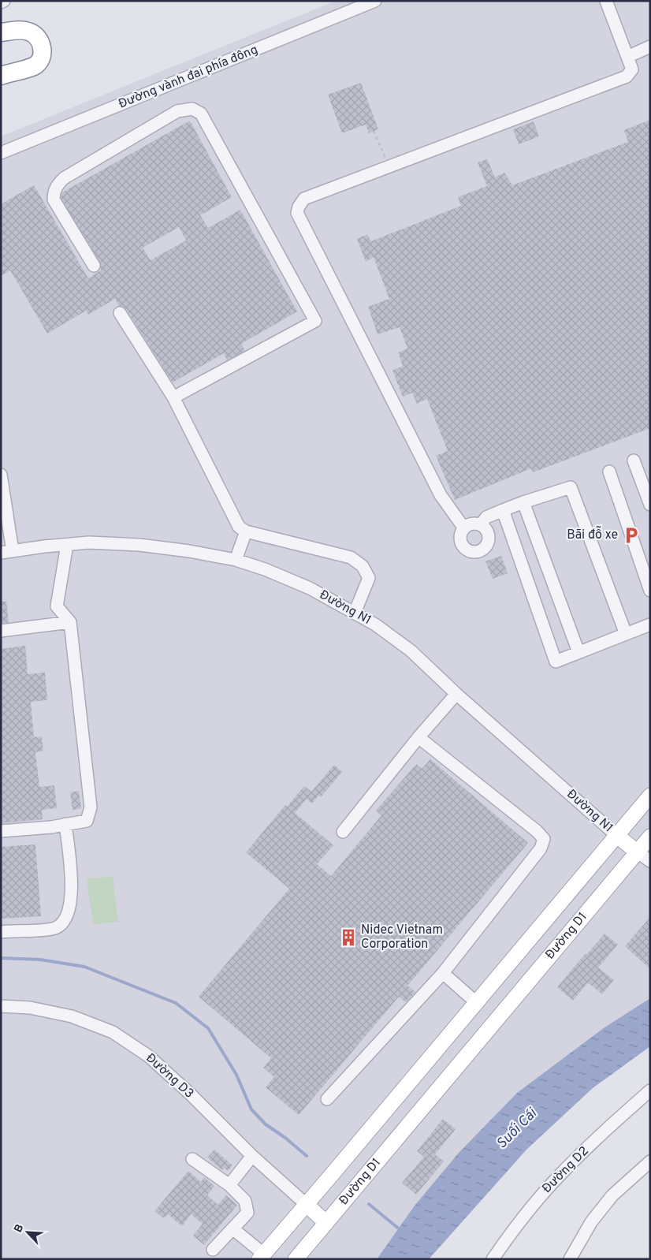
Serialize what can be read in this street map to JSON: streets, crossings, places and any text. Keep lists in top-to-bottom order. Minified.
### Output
{"streets":{"main road":["Đường D1"],"street":["Đường vành đai phía đông","Đường N1","Đường D3","Đường D2"]},"crossings":[["Đường N1","Đường D1"],["Đường D1","Đường D3"]],"water":["Suối Cái"],"places":{"parking":["Bãi đỗ xe"],"building":["Nidec Vietnam Corporation"]},"north":"top left"}
